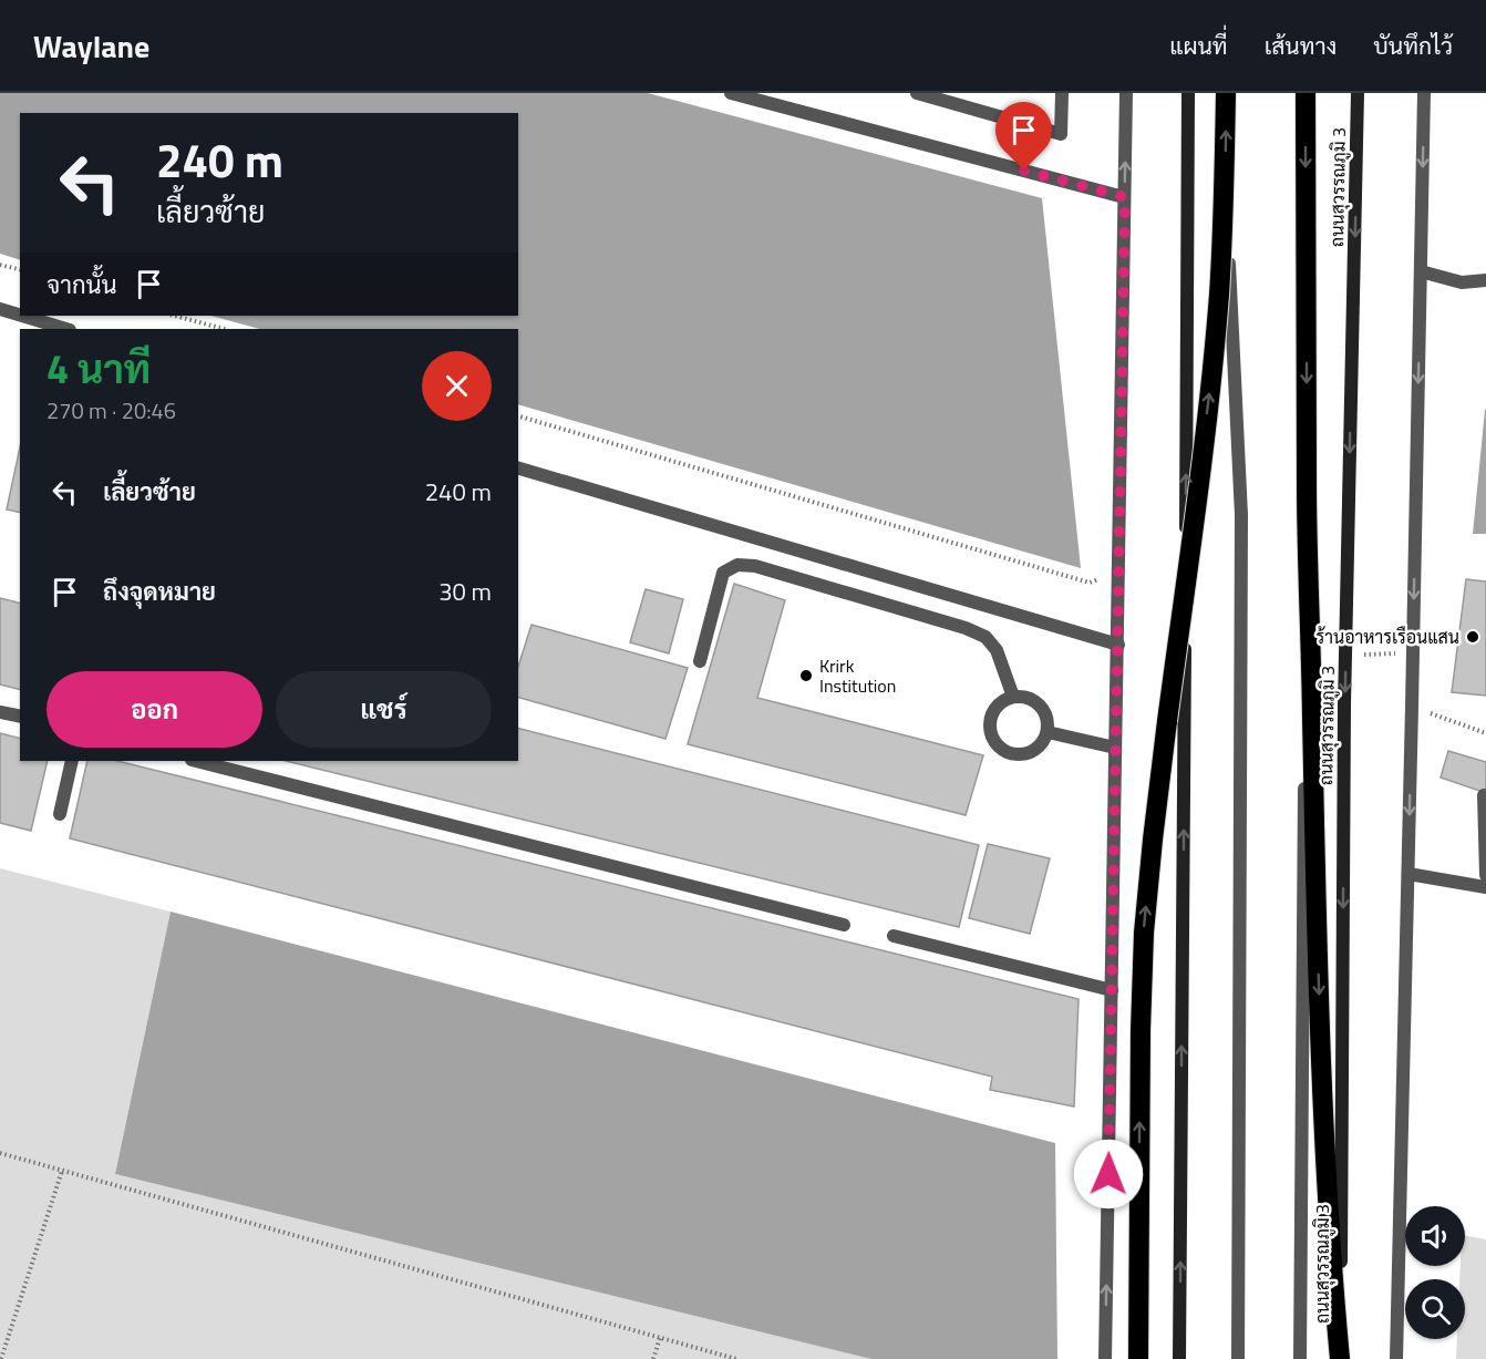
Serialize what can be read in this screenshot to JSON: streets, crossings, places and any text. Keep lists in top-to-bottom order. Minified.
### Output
{"streets":{"main road":["ถนนสุวรรณภูมิ 3"]},"one_way":["ถนนสุวรรณภูมิ 3"],"places":["ร้านอาหารเรือนแสน","Krirk Institution"],"page":{"header":"Waylane","nav":["แผนที่","เส้นทาง","บันทึกไว้"],"turn":["240 m","เลี้ยวซ้าย"],"then":"จากนั้น","heading":["4 นาที","270 m · 20:46"],"list":[{"name":"เลี้ยวซ้าย","value":"240 m"},{"name":"ถึงจุดหมาย","value":"30 m"}],"buttons":["ออก","แชร์"]}}
